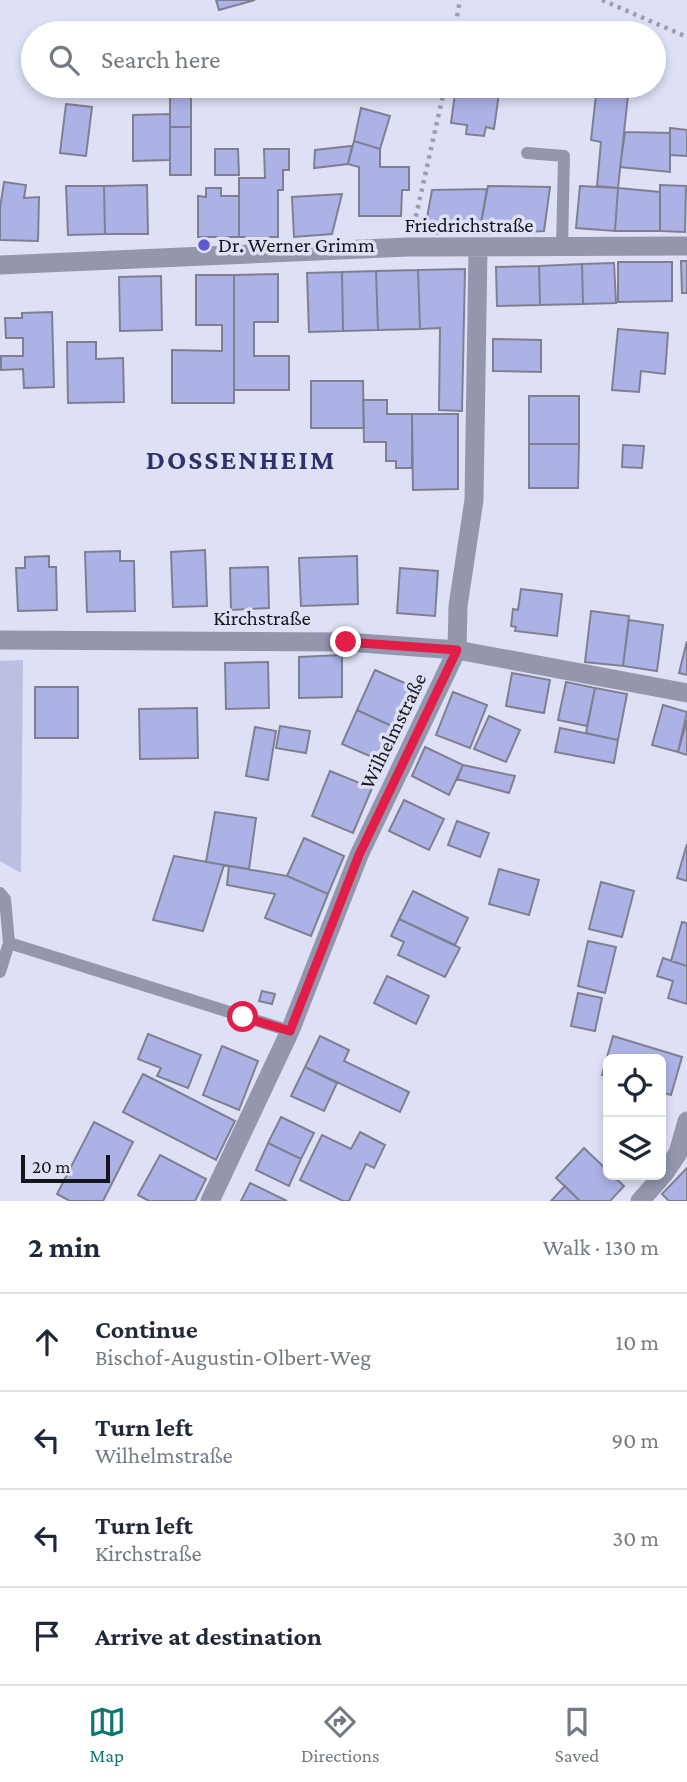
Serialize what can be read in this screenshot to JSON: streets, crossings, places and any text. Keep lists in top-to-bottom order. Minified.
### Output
{"streets":{"street":["Friedrichstraße","Kirchstraße","Wilhelmstraße"]},"crossings":[["Friedrichstraße","Wilhelmstraße"],["Kirchstraße","Wilhelmstraße"]],"districts":["DOSSENHEIM"],"places":["Dr. Werner Grimm"],"scale_bar":"20 m","page":{"search":"Search here","scale":"20 m","heading":["2 min","Walk · 130 m"],"list":[["Continue","Bischof-Augustin-Olbert-Weg","10 m"],["Turn left","Wilhelmstraße","90 m"],["Turn left","Kirchstraße","30 m"],"Arrive at destination"],"nav":["Map","Directions","Saved"]}}
